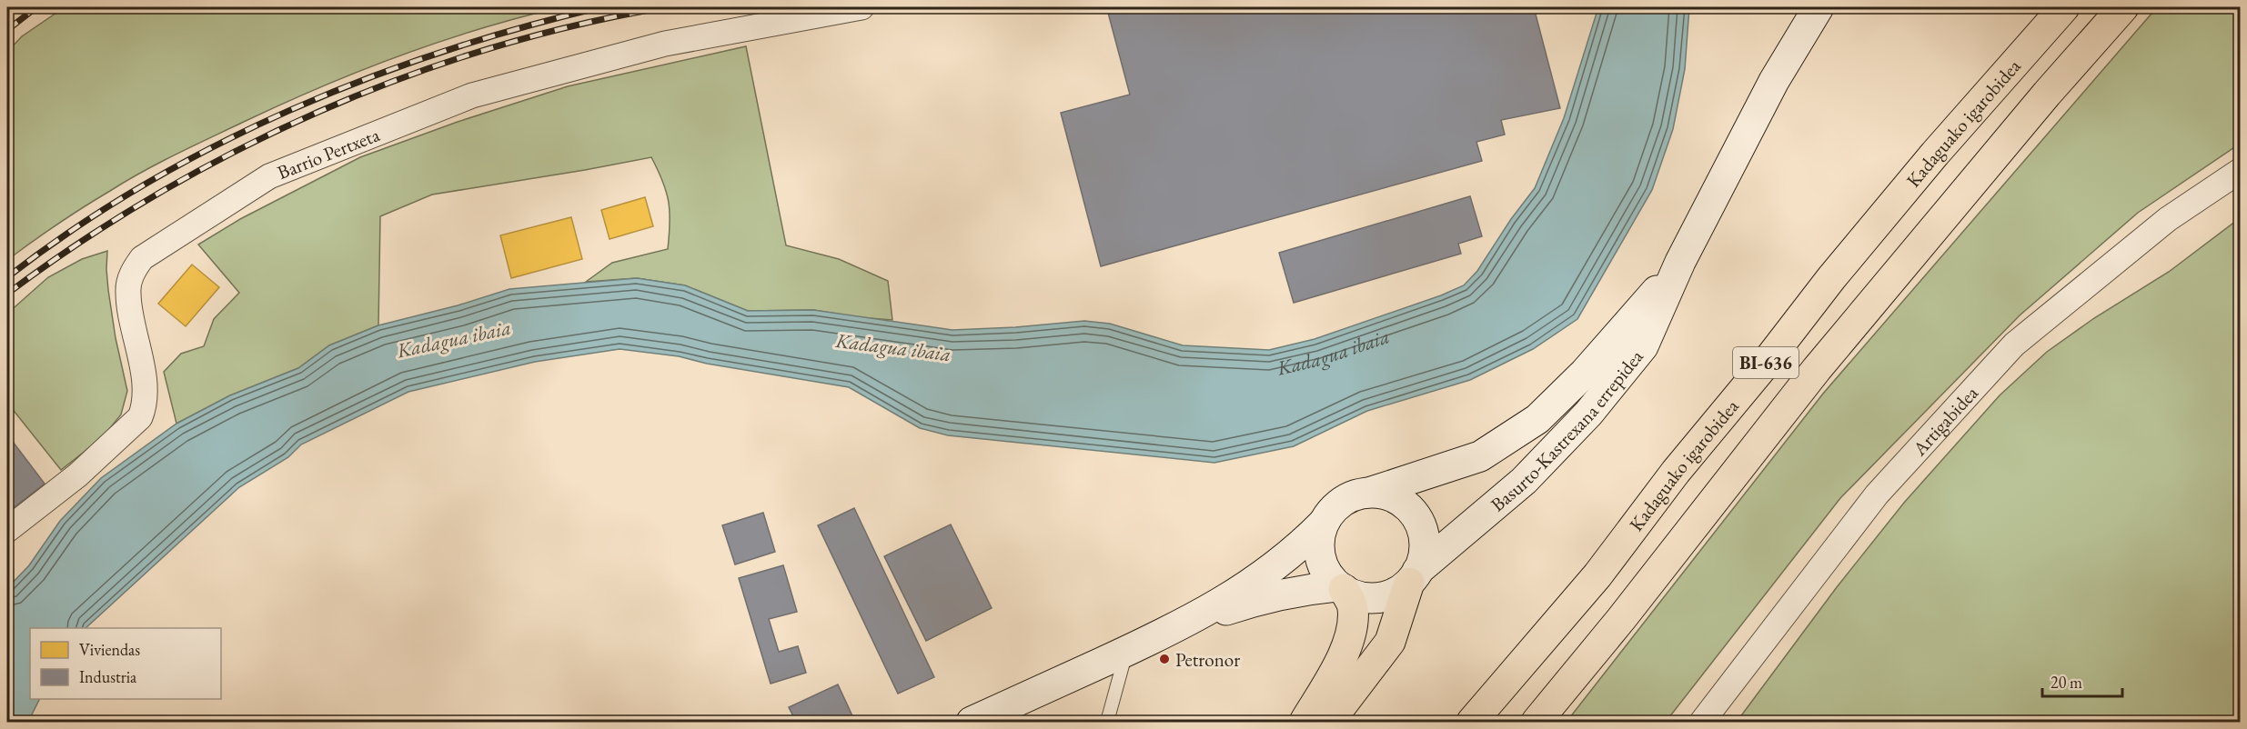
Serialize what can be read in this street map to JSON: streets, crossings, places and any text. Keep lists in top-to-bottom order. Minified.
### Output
{"streets":{"highway":["Kadaguako igarobidea","BI-636"],"street":["Barrio Pertxeta","Artigabidea","Basurto-Kastrexana errepidea"]},"water":["Kadagua ibaia"],"places":["Petronor"],"legend":["Viviendas","Industria"],"scale_bar":"20 m"}
